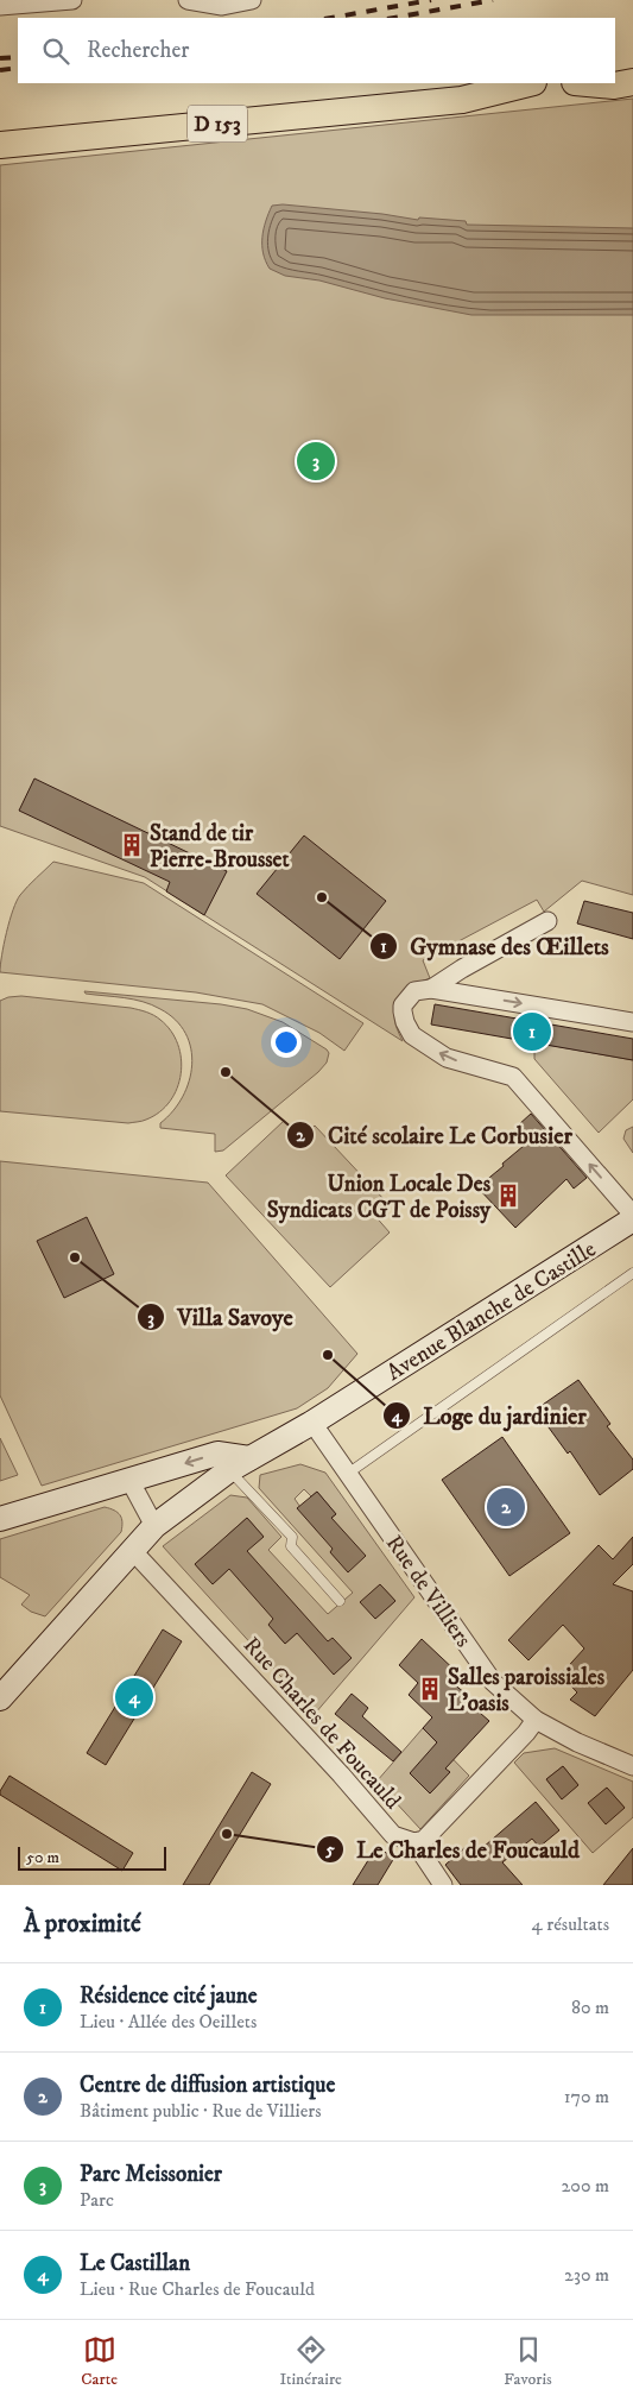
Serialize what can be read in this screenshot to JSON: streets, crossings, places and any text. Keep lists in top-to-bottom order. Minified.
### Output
{"streets":{"main road":["D 153"],"street":["Avenue Blanche de Castille","Rue de Villiers","Rue Charles de Foucauld"]},"crossings":[["Avenue Blanche de Castille","Rue de Villiers"],["Avenue Blanche de Castille","Rue Charles de Foucauld"]],"places":{"building":["Stand de tir Pierre-Brousset","Union Locale Des Syndicats CGT de Poissy","Salles paroissiales L'oasis"],"other":["Gymnase des Œillets","Cité scolaire Le Corbusier","Villa Savoye","Loge du jardinier","Le Charles de Foucauld"]},"scale_bar":"50 m","page":{"search":"Rechercher","pins":["3","1","2","4"],"scale":"50 m","heading":["À proximité","4 résultats"],"list":[{"mark":"1","name":"Résidence cité jaune","note":"Lieu · Allée des Oeillets","value":"80 m"},{"mark":"2","name":"Centre de diffusion artistique","note":"Bâtiment public · Rue de Villiers","value":"170 m"},{"mark":"3","name":"Parc Meissonier","note":"Parc","value":"200 m"},{"mark":"4","name":"Le Castillan","note":"Lieu · Rue Charles de Foucauld","value":"230 m"}],"nav":["Carte","Itinéraire","Favoris"]}}
